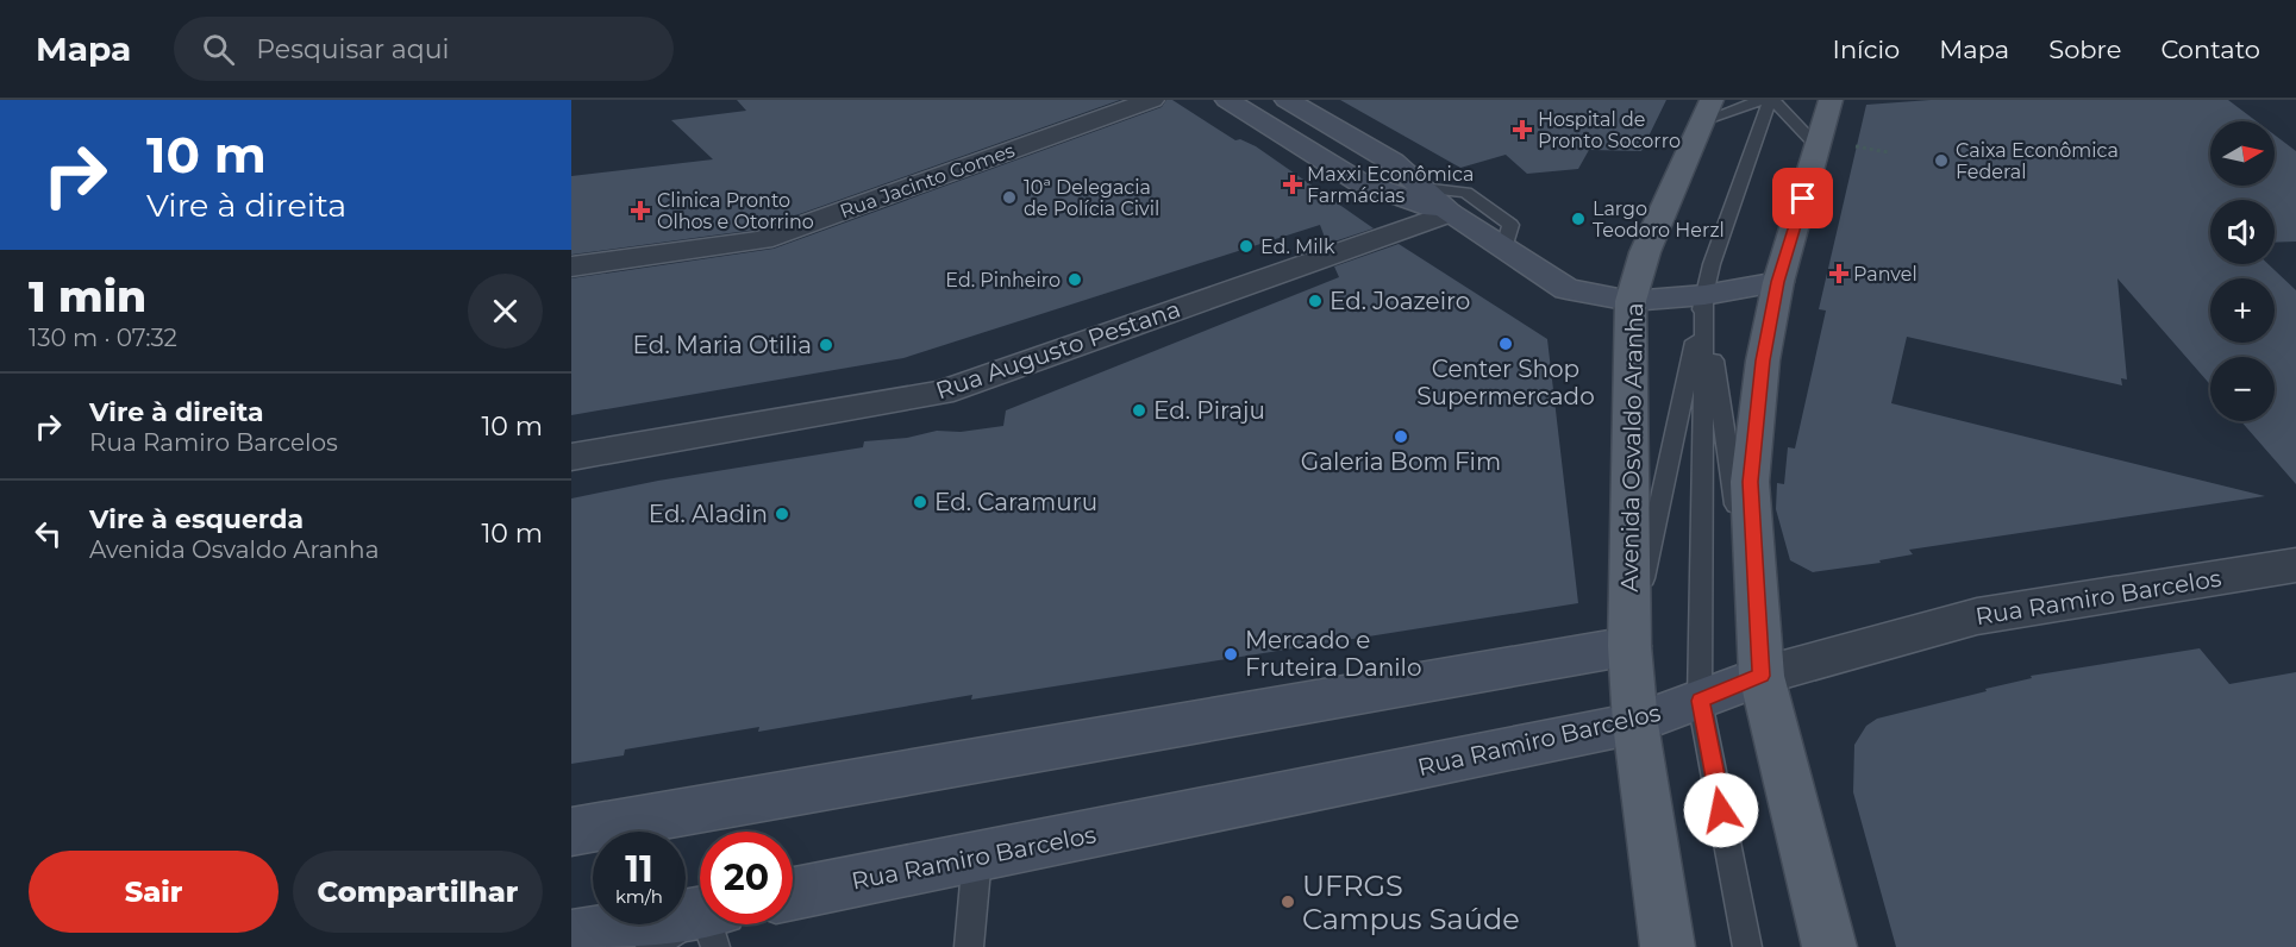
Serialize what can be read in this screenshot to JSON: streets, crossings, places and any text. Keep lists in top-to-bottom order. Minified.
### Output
{"streets":{"main road":["Avenida Osvaldo Aranha","Rua Ramiro Barcelos"],"street":["Rua Jacinto Gomes","Rua Augusto Pestana"]},"crossings":[["Avenida Osvaldo Aranha","Rua Ramiro Barcelos"]],"places":{"health":["Hospital de Pronto Socorro","Maxxi Econômica Farmácias","Clinica Pronto Olhos e Otorrino","Panvel"],"other":["Caixa Econômica Federal","10ª Delegacia de Polícia Civil","Largo Teodoro Herzl","Ed. Milk","Ed. Pinheiro","Ed. Joazeiro","Center Shop Supermercado","Ed. Maria Otilia","Ed. Piraju","Galeria Bom Fim","Ed. Caramuru","Ed. Aladin","Mercado e Fruteira Danilo","UFRGS Campus Saúde"]},"north":"right","page":{"header":"Mapa","search":"Pesquisar aqui","nav":["Início","Mapa","Sobre","Contato"],"turn":["10 m","Vire à direita"],"map_buttons":["+","−"],"heading":["1 min","130 m · 07:32"],"list":[{"name":"Vire à direita","note":"Rua Ramiro Barcelos","value":"10 m"},{"name":"Vire à esquerda","note":"Avenida Osvaldo Aranha","value":"10 m"}],"speed":"11 km/h","limit":"20","buttons":["Sair","Compartilhar"]}}
